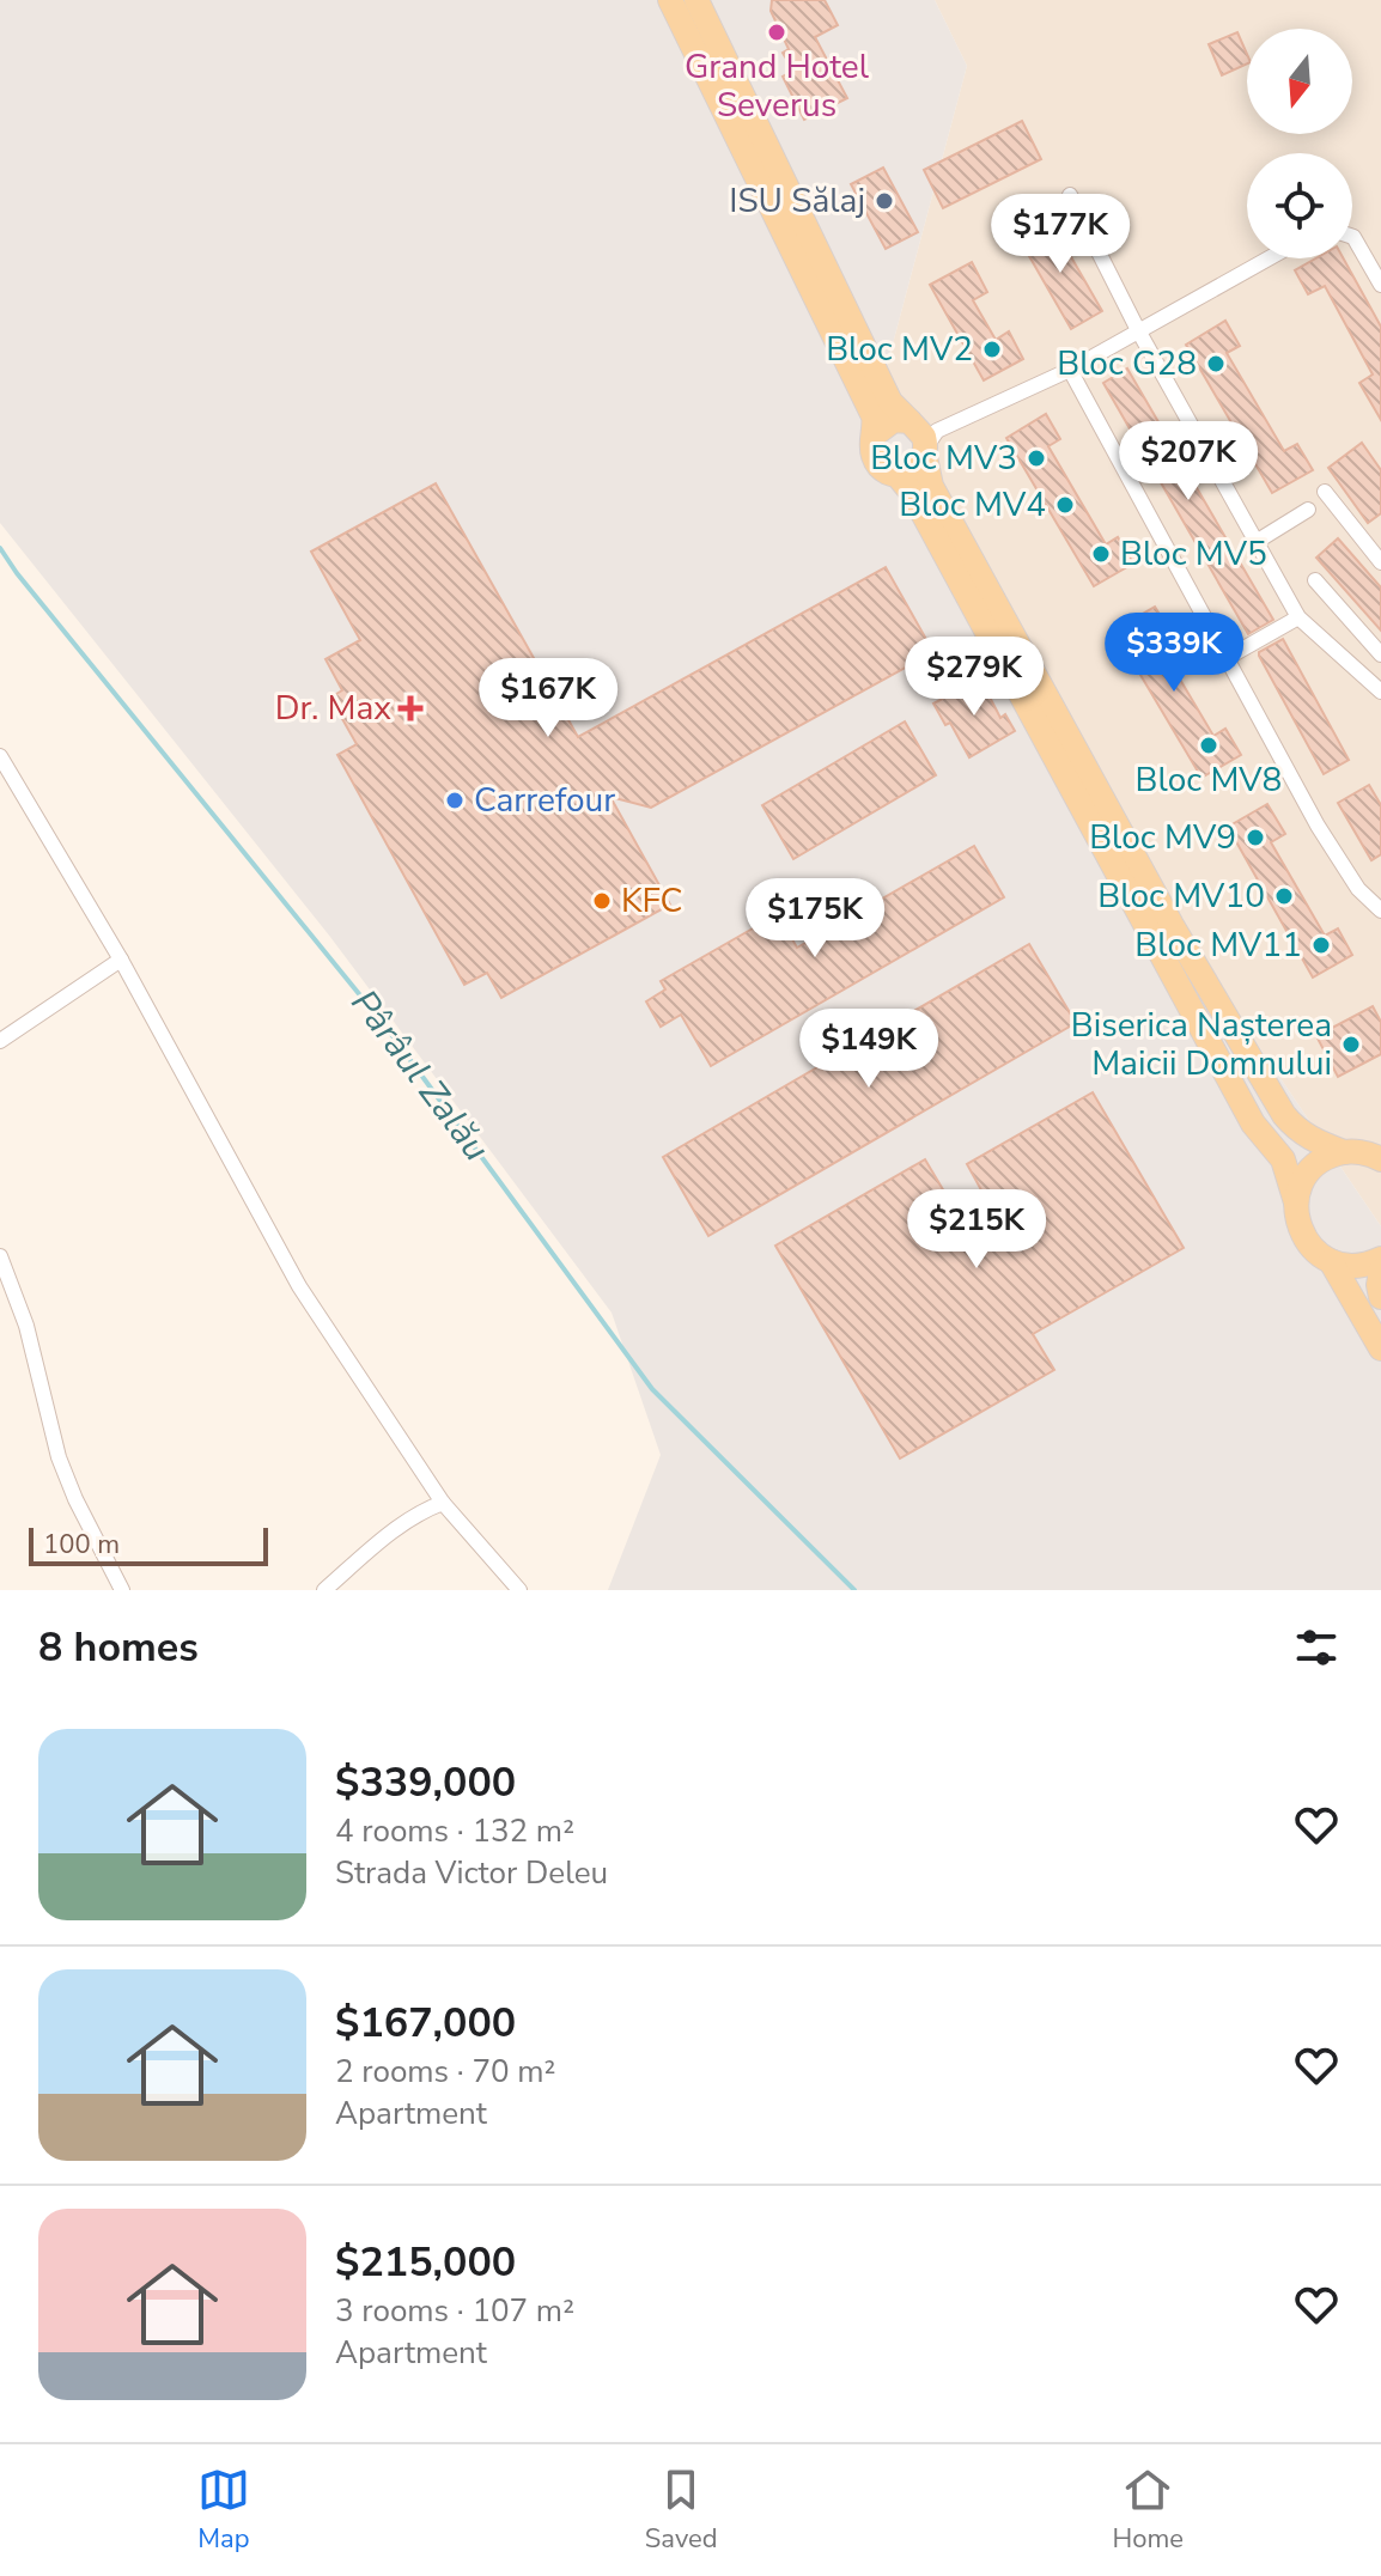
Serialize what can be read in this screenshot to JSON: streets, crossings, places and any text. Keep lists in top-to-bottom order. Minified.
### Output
{"water":["Pârâul Zalău"],"places":{"other":["Grand Hotel Severus","ISU Sălaj","Bloc MV2","Bloc G28","Bloc MV3","Bloc MV4","Bloc MV5","Bloc MV8","Carrefour","Bloc MV9","Bloc MV10","KFC","Bloc MV11","Biserica Nașterea Maicii Domnului"],"health":["Dr. Max"]},"scale_bar":"100 m","north":"bottom","page":{"price":["$177K","$207K","$339K","$279K","$167K","$175K","$149K","$215K"],"scale":"100 m","heading":"8 homes","list":[{"name":"$339,000","note":"4 rooms · 132 m² · Strada Victor Deleu"},{"name":"$167,000","note":"2 rooms · 70 m² · Apartment"},{"name":"$215,000","note":"3 rooms · 107 m² · Apartment"}],"tabs":["Map","Saved","Home"]}}
